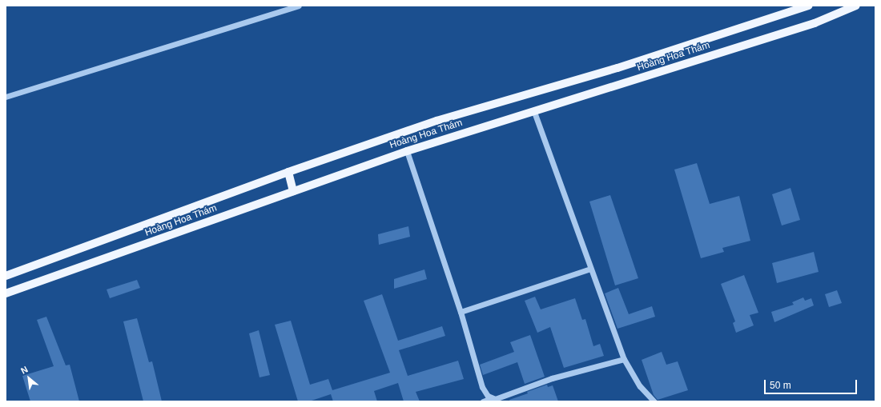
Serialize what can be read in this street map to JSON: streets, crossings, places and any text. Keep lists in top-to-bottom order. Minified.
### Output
{"streets":{"main road":["Hoàng Hoa Thám"]},"scale_bar":"50 m","north":"top left"}
